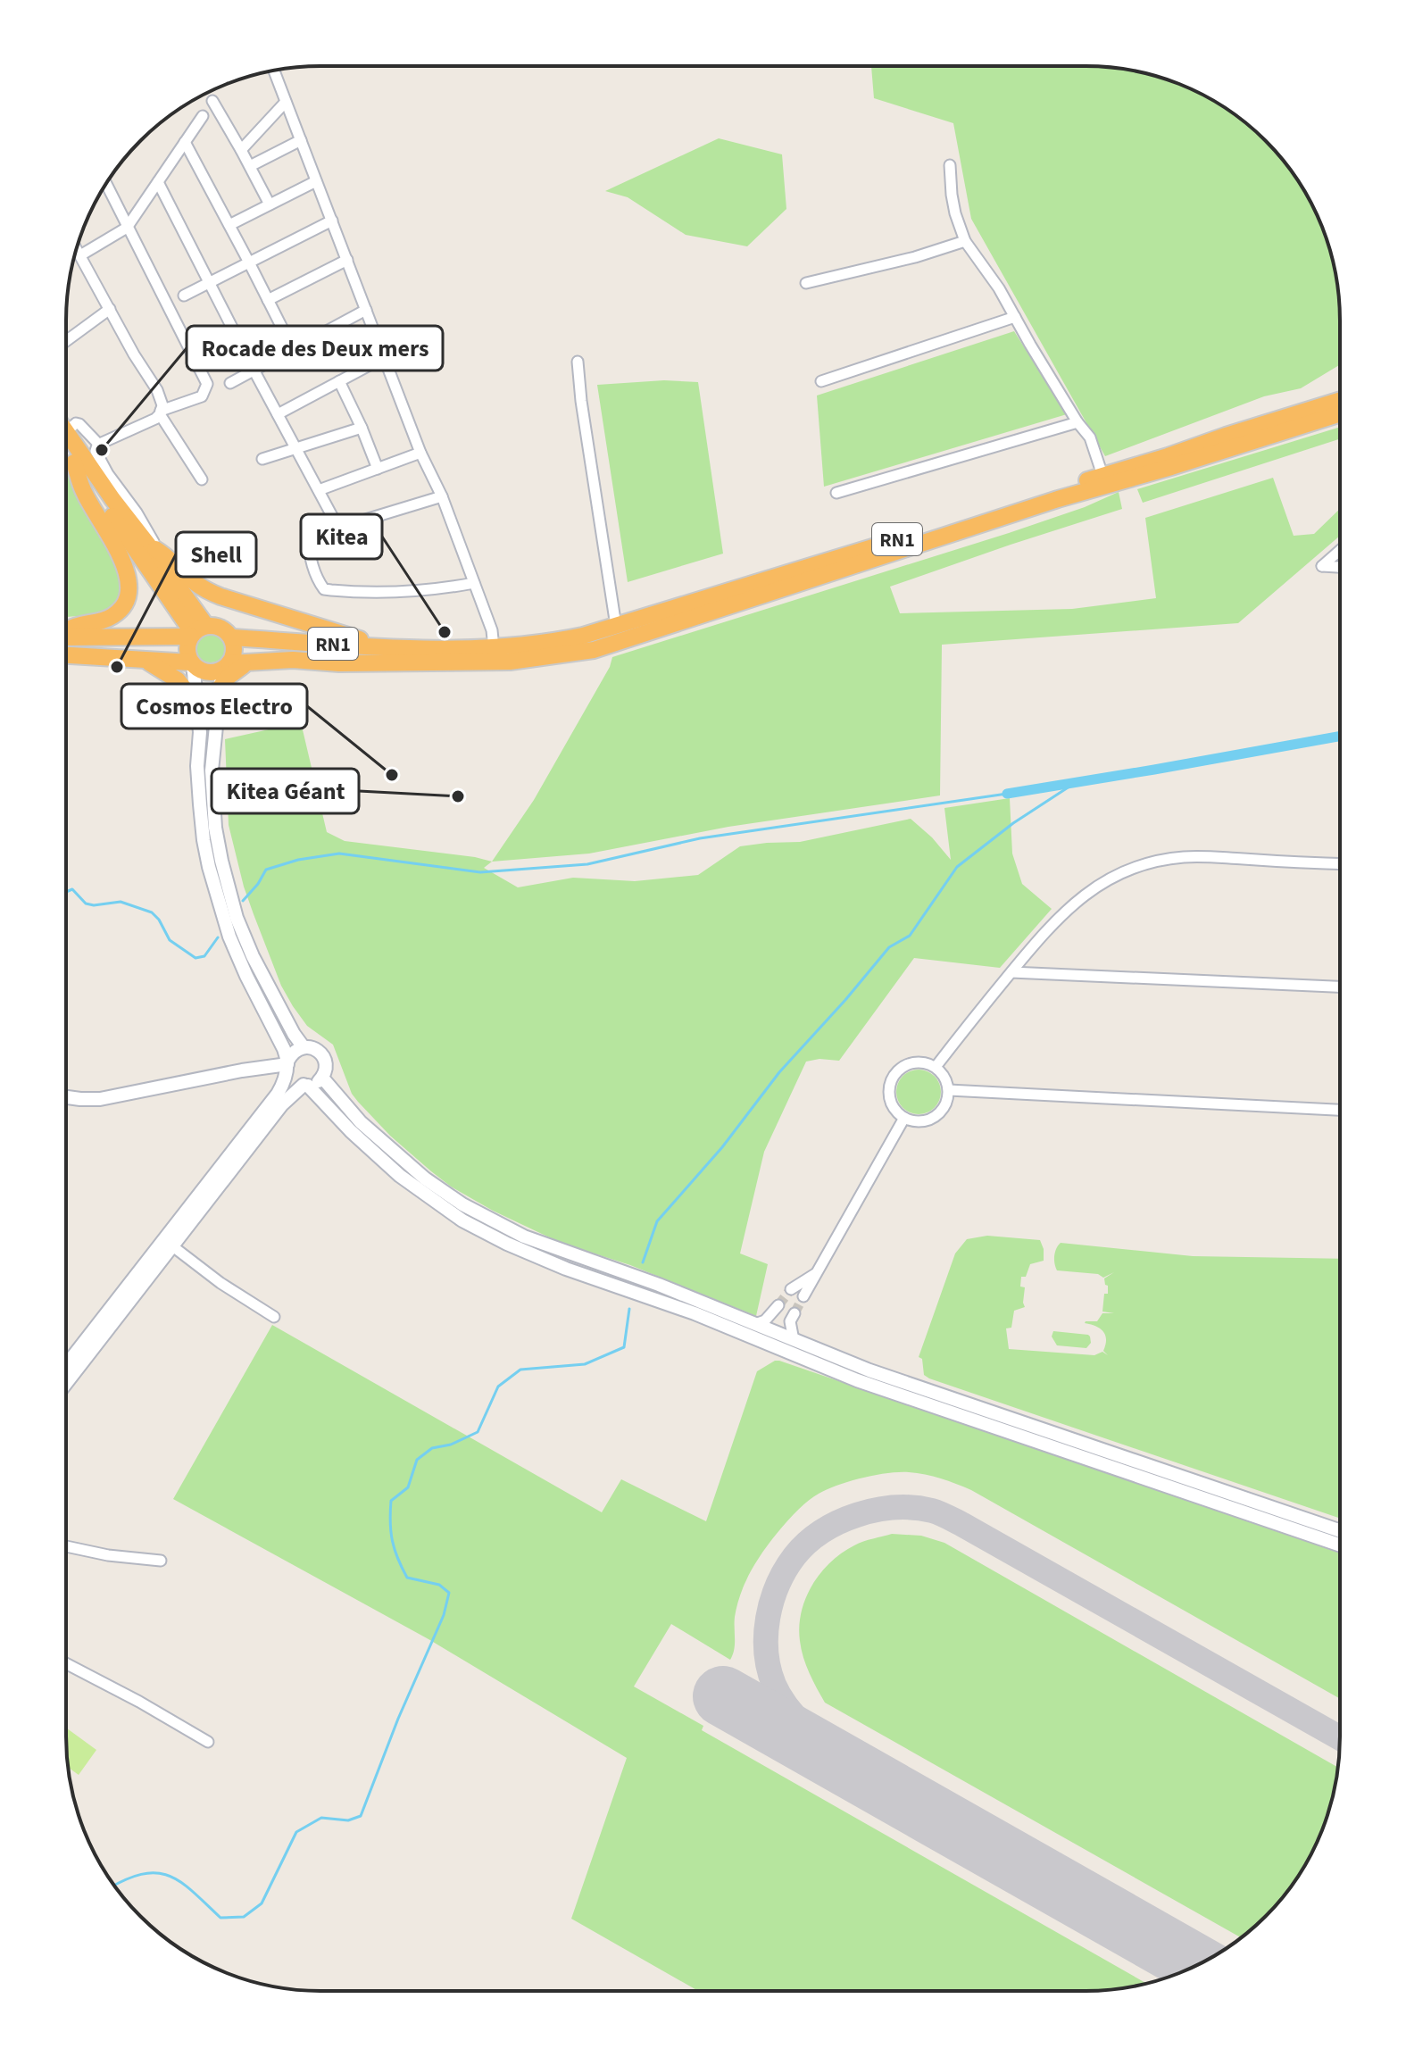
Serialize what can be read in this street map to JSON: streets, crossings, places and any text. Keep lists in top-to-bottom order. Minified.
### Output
{"streets":{"highway":["RN1"]},"places":["Rocade des Deux mers","Kitea","Shell","Cosmos Electro","Kitea Géant"]}
